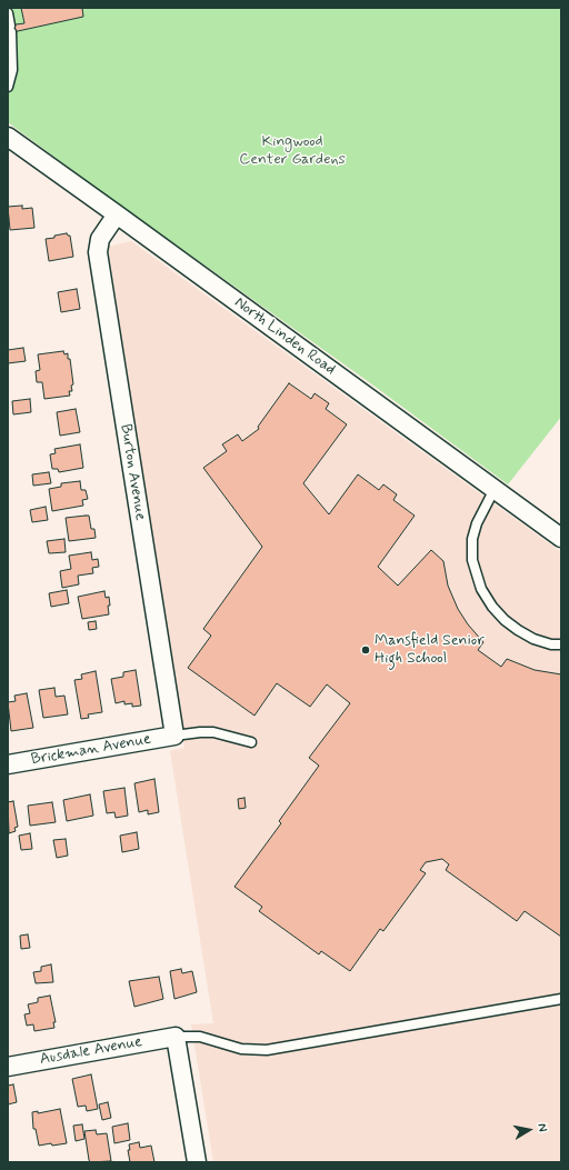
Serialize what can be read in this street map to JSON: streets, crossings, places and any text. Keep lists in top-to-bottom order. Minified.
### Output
{"streets":{"street":["North Linden Road","Burton Avenue","Brickman Avenue","Ausdale Avenue"]},"crossings":[["North Linden Road","Burton Avenue"],["Burton Avenue","Brickman Avenue"]],"parks":["Kingwood Center Gardens"],"places":["Mansfield Senior High School"],"north":"right"}
